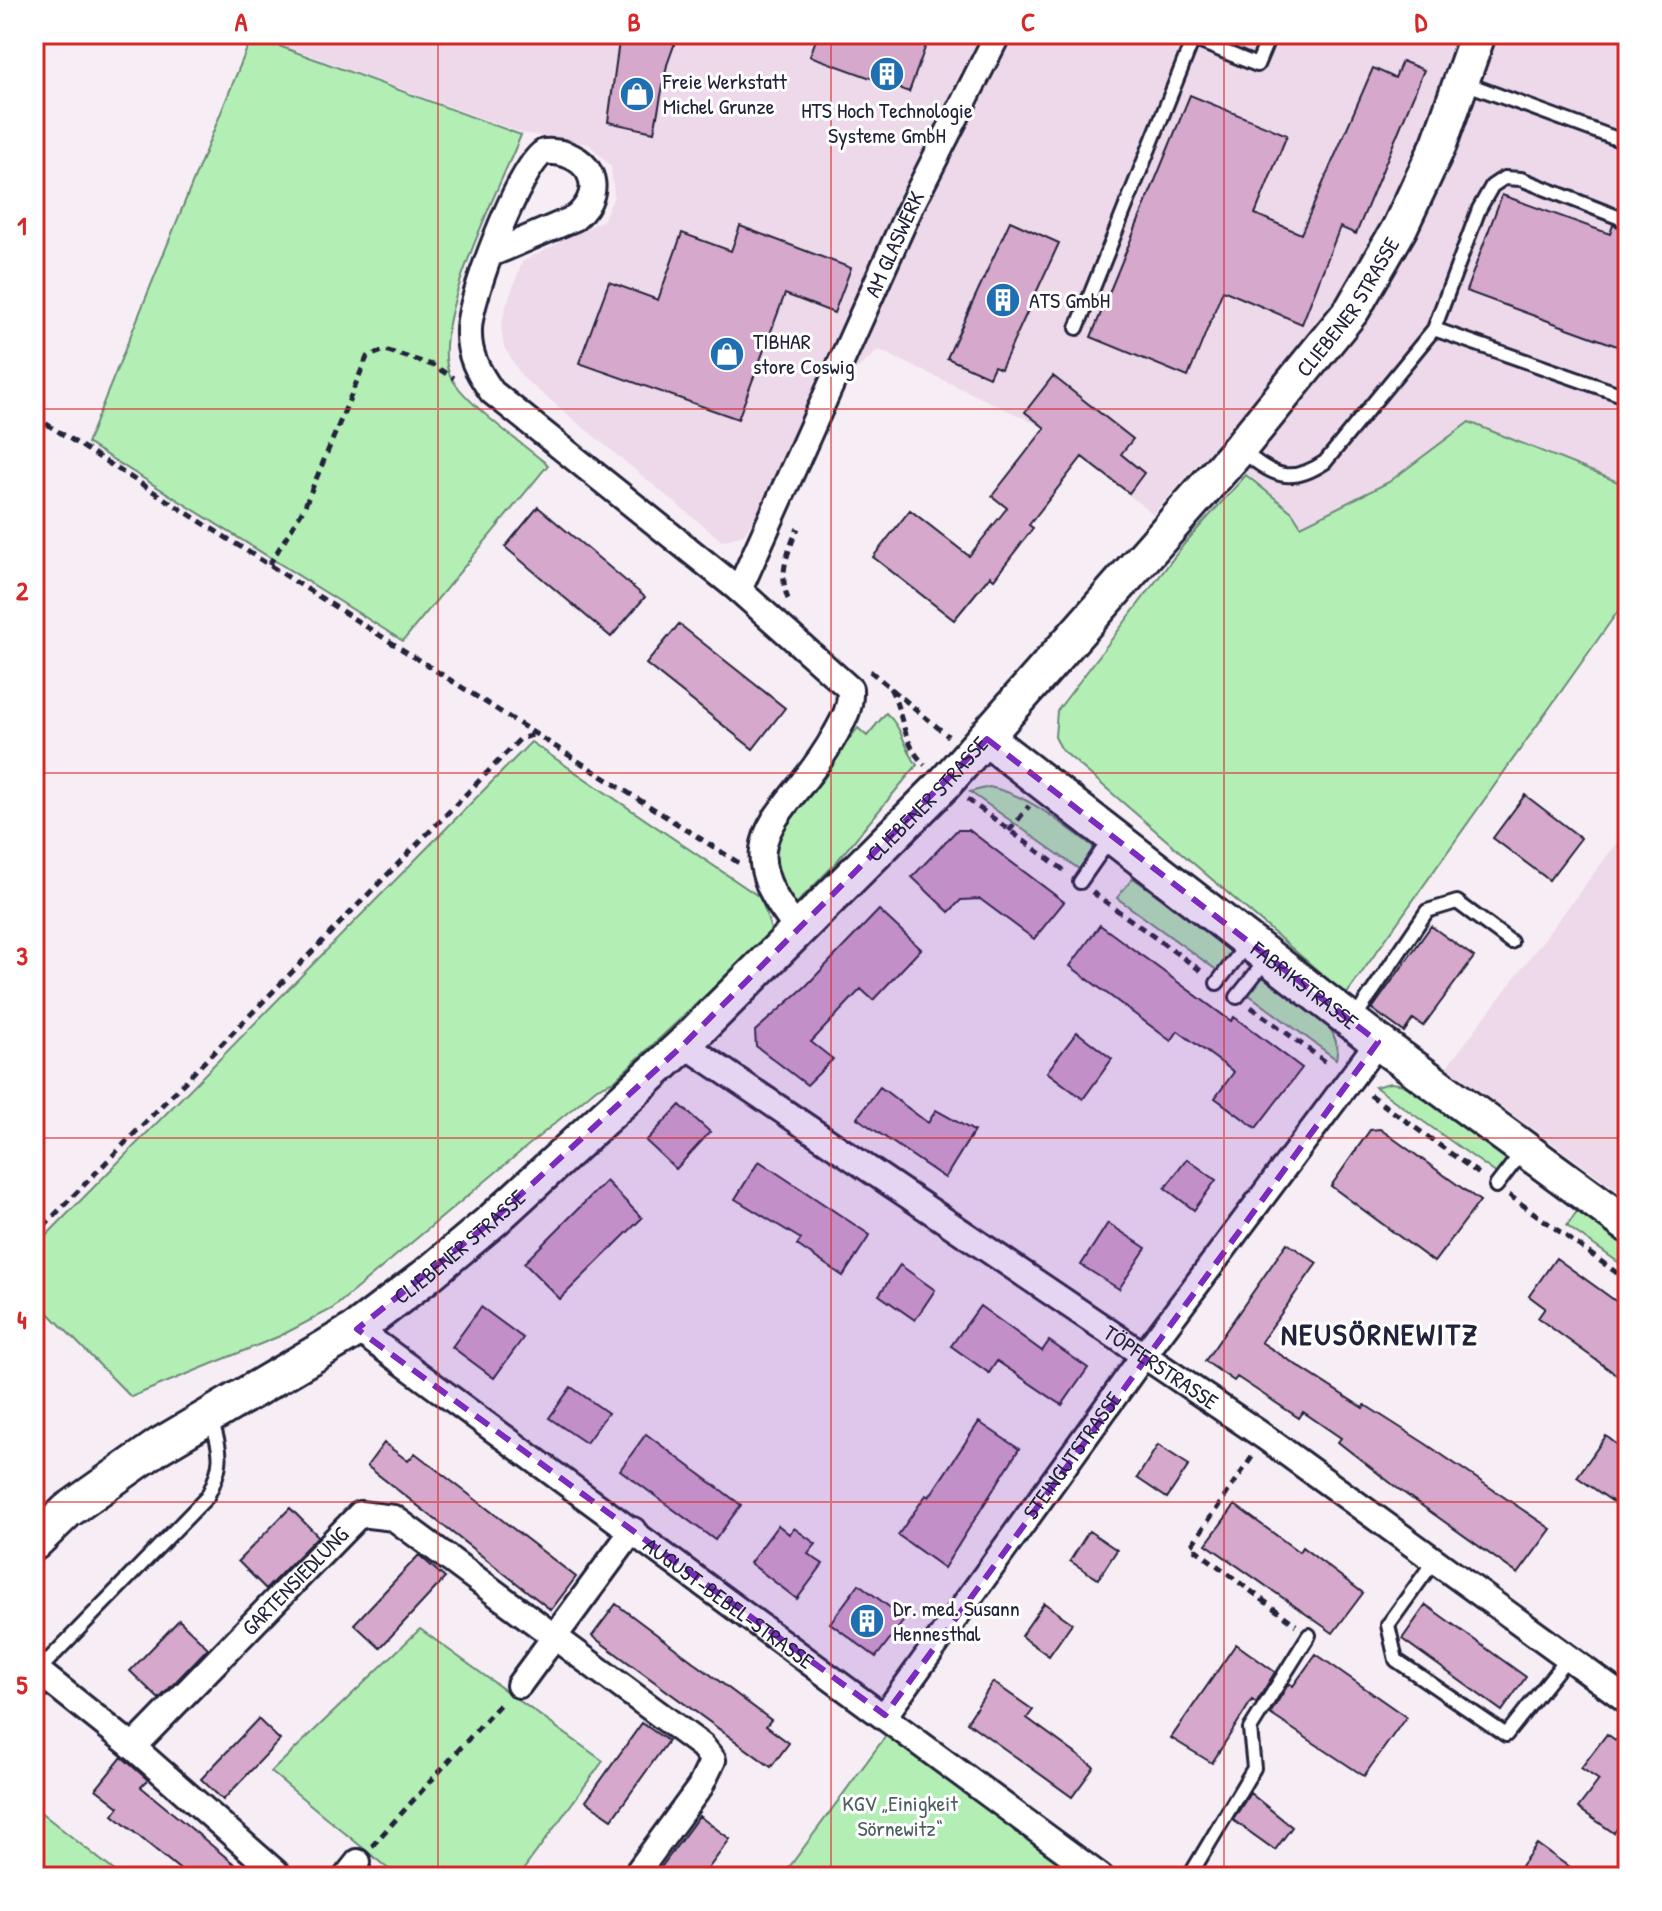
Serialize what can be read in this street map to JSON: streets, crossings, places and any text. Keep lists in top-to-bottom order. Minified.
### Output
{"streets":{"street":["AM GLASWERK","CLIEBENER STRASSE","FABRIKSTRASSE","TÖPFERSTRASSE","STEINGUTSTRASSE","GARTENSIEDLUNG","AUGUST-BEBEL-STRASSE"]},"crossings":[["CLIEBENER STRASSE","FABRIKSTRASSE"],["CLIEBENER STRASSE","TÖPFERSTRASSE"],["CLIEBENER STRASSE","AUGUST-BEBEL-STRASSE"],["FABRIKSTRASSE","STEINGUTSTRASSE"],["TÖPFERSTRASSE","STEINGUTSTRASSE"],["STEINGUTSTRASSE","AUGUST-BEBEL-STRASSE"]],"districts":["NEUSÖRNEWITZ"],"parks":["KGV „Einigkeit Sörnewitz“"],"places":{"building":["HTS Hoch Technologie Systeme GmbH","ATS GmbH","Dr. med. Susann Hennesthal"],"shop":["Freie Werkstatt Michel Grunze","TIBHAR store Coswig"]},"grid":{"columns":["A","B","C","D"],"rows":["1","2","3","4","5"]}}
